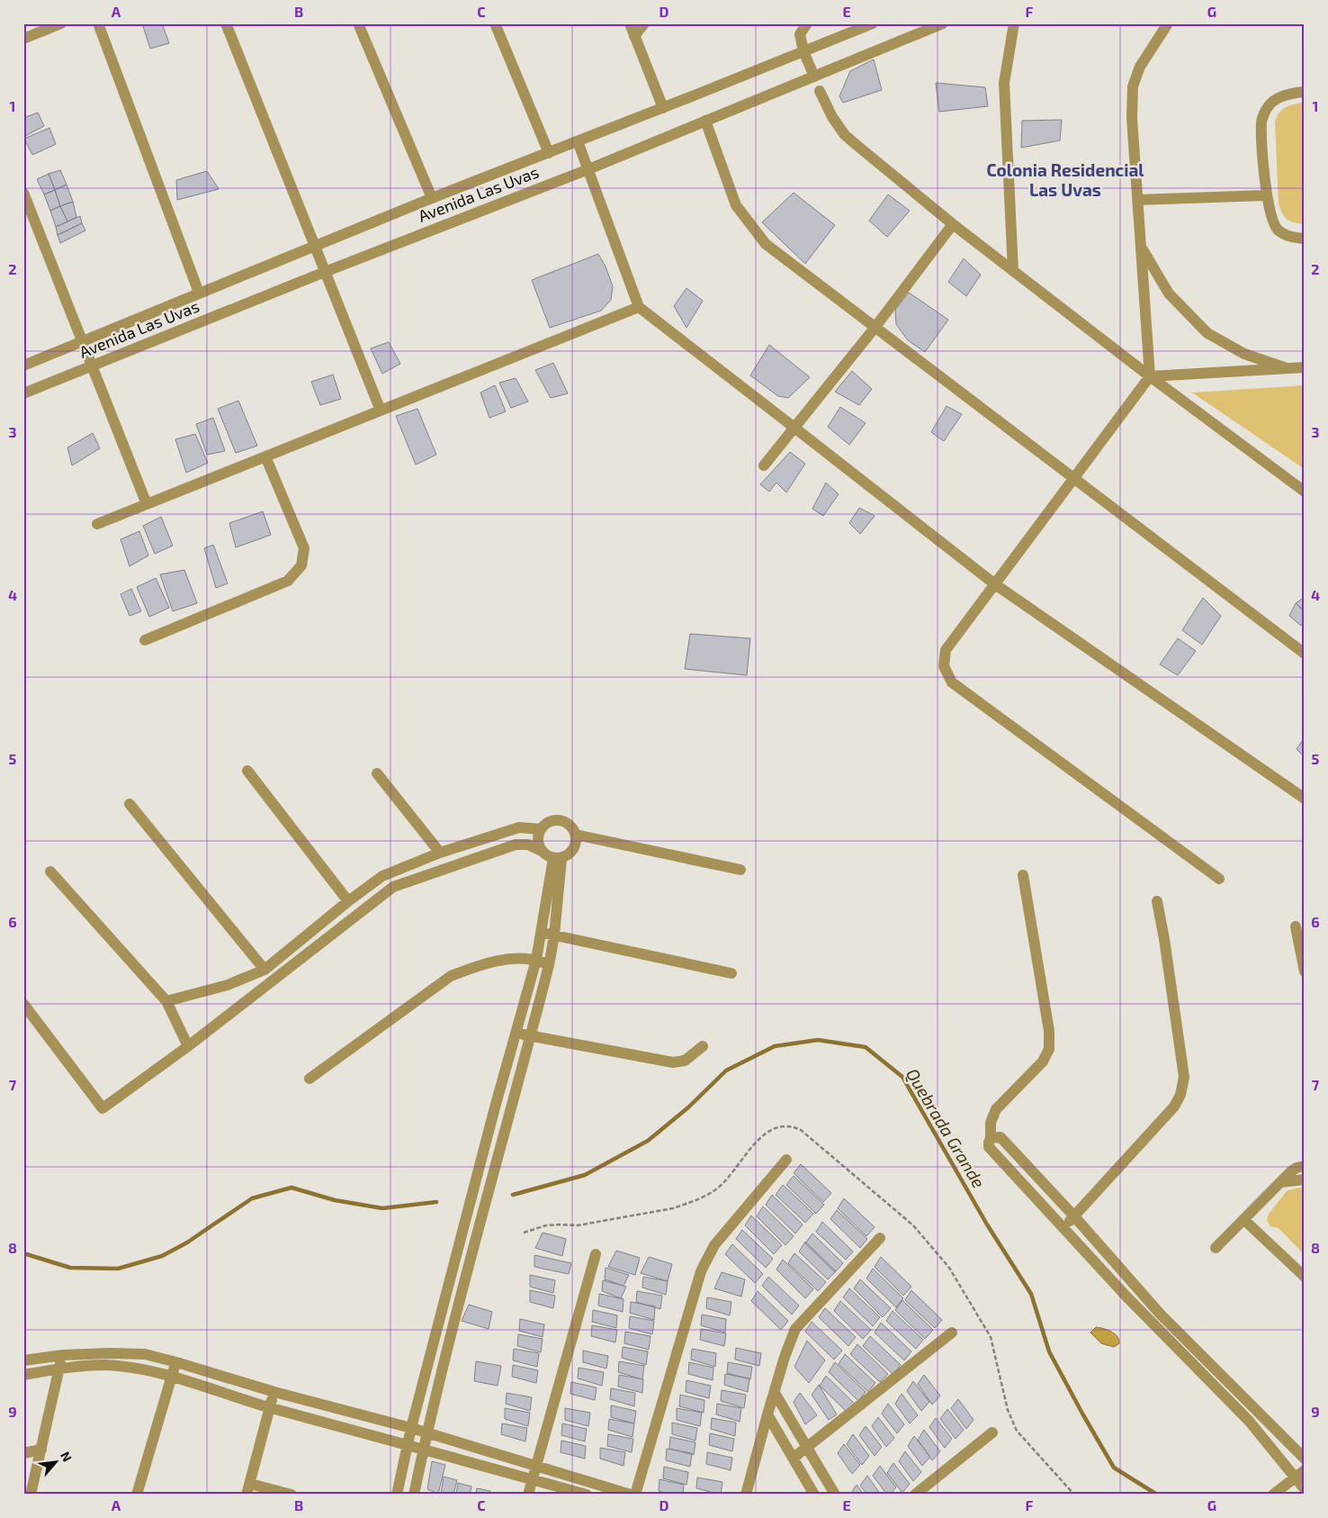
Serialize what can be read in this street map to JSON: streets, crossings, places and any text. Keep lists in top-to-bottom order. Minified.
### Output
{"streets":{"street":["Avenida Las Uvas"]},"districts":["Colonia Residencial Las Uvas"],"water":["Quebrada Grande"],"north":"top right","grid":{"columns":["A","B","C","D","E","F","G"],"rows":["1","2","3","4","5","6","7","8","9"]}}
